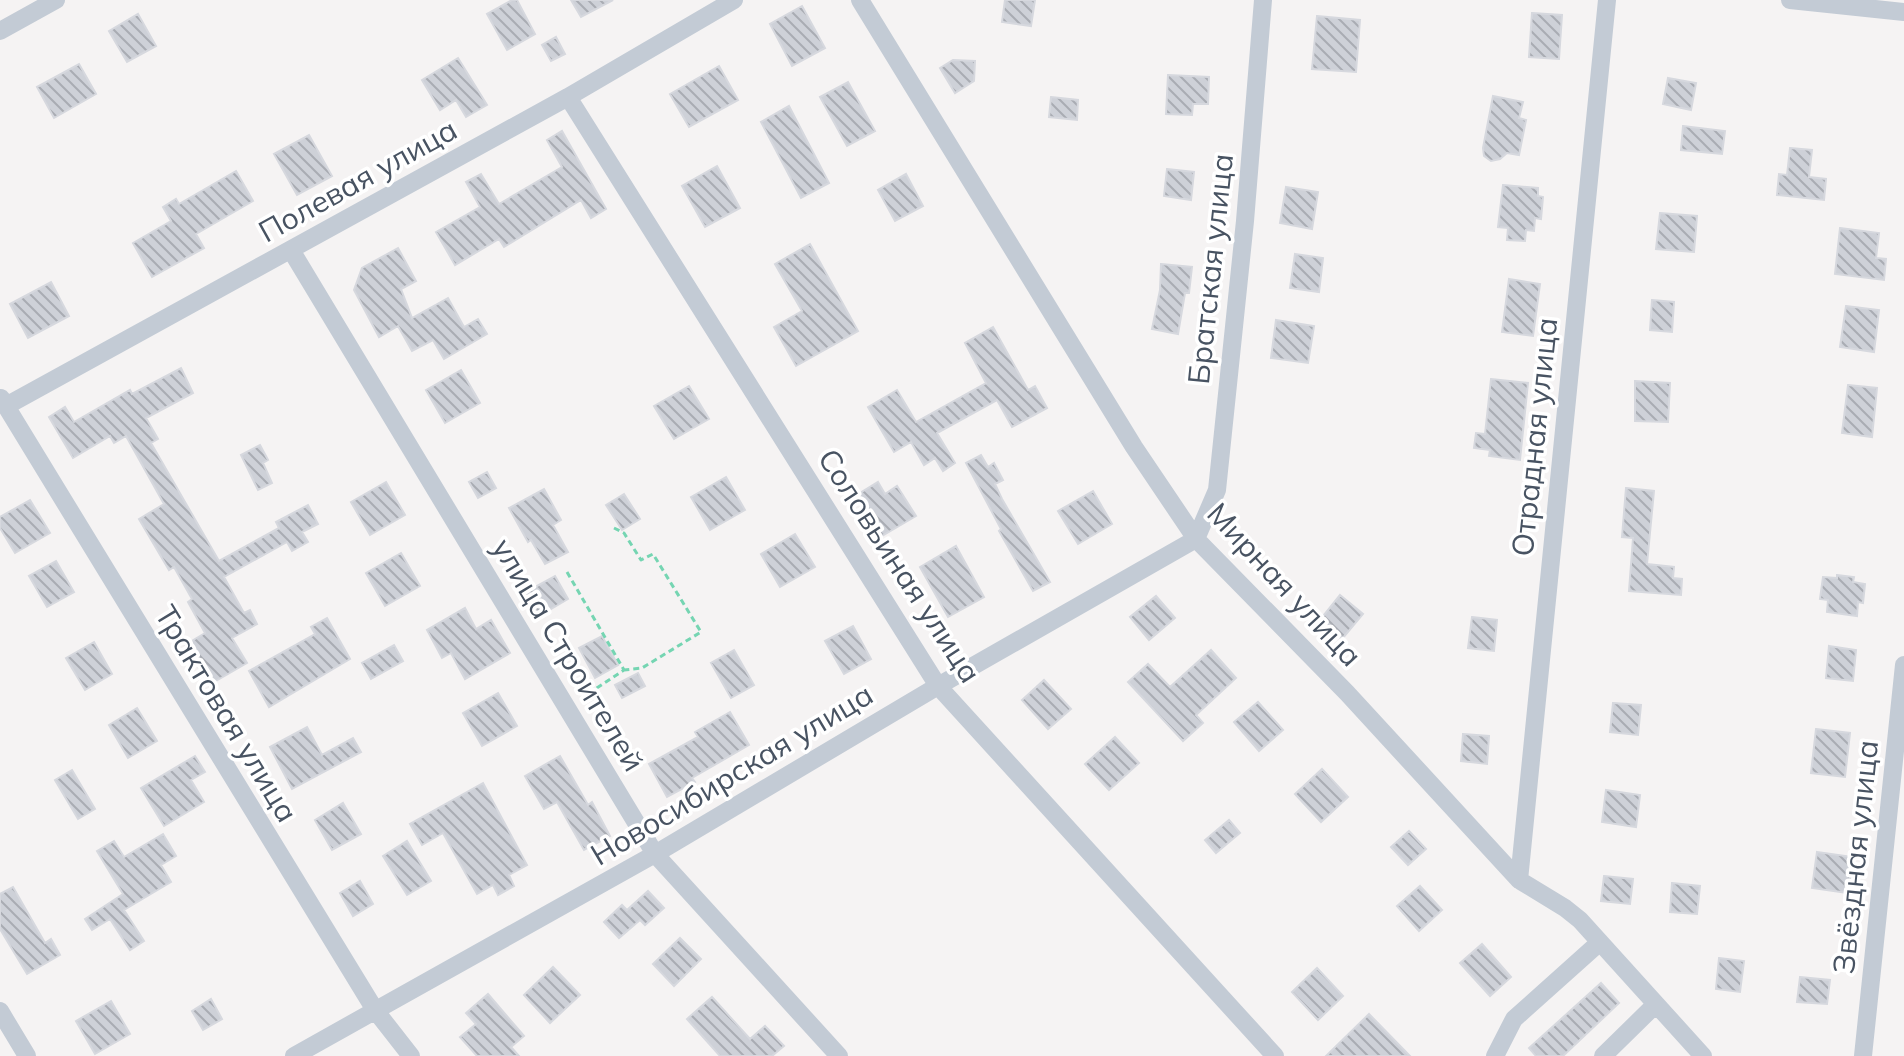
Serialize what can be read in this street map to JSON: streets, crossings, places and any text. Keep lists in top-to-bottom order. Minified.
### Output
{"streets":{"street":["Полевая улица","Братская улица","Отрадная улица","Соловьиная улица","Мирная улица","улица Строителей","Трактовая улица","Новосибирская улица","Звёздная улица"]},"crossings":[["Полевая улица","Соловьиная улица"],["Полевая улица","улица Строителей"],["Полевая улица","Трактовая улица"],["Братская улица","Мирная улица"],["Братская улица","Новосибирская улица"],["Отрадная улица","Мирная улица"],["Соловьиная улица","Новосибирская улица"],["Мирная улица","Новосибирская улица"],["улица Строителей","Новосибирская улица"],["Трактовая улица","Новосибирская улица"]]}
